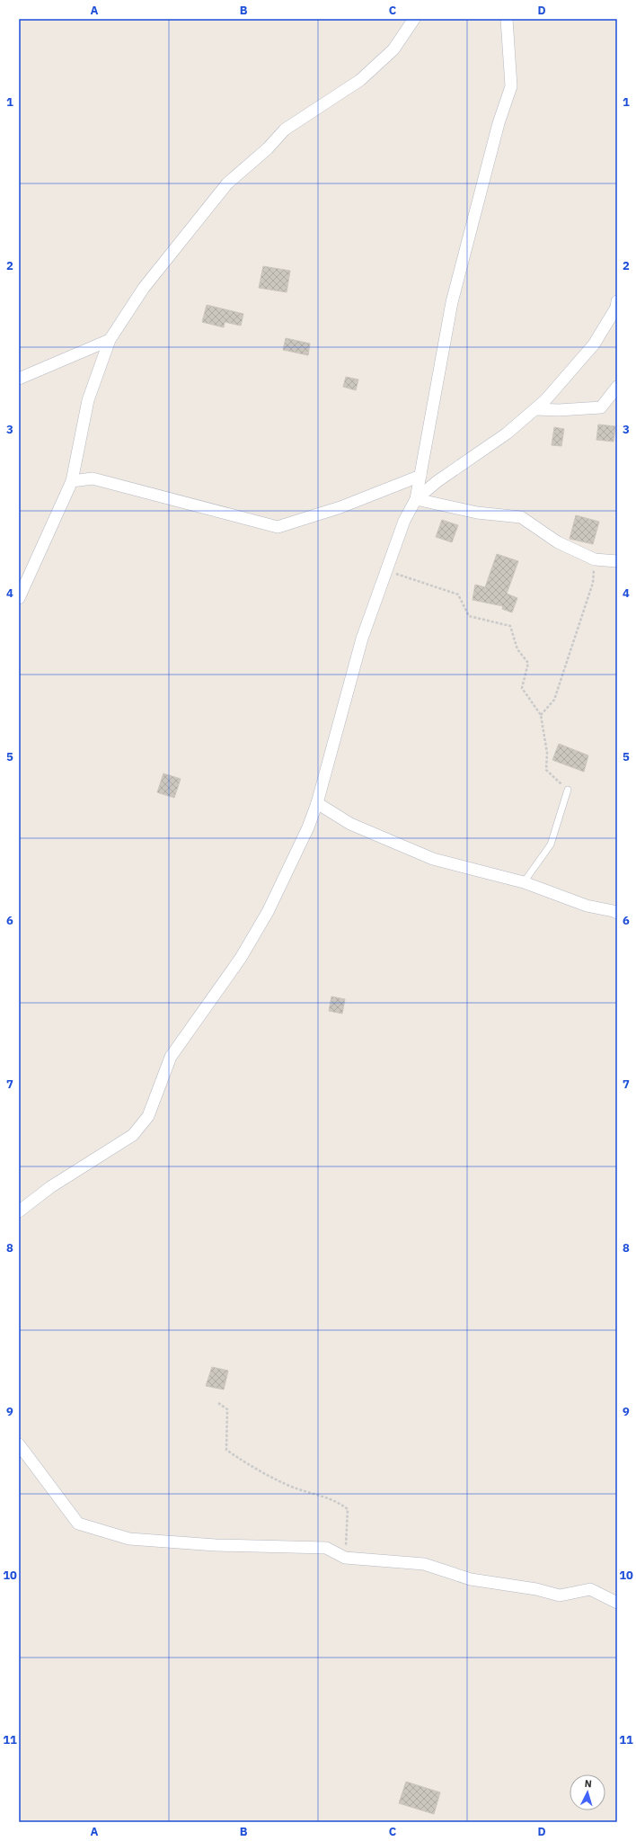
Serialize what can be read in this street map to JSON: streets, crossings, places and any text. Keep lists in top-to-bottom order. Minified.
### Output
{"north":"top","grid":{"columns":["A","B","C","D"],"rows":["1","2","3","4","5","6","7","8","9","10","11"]}}
